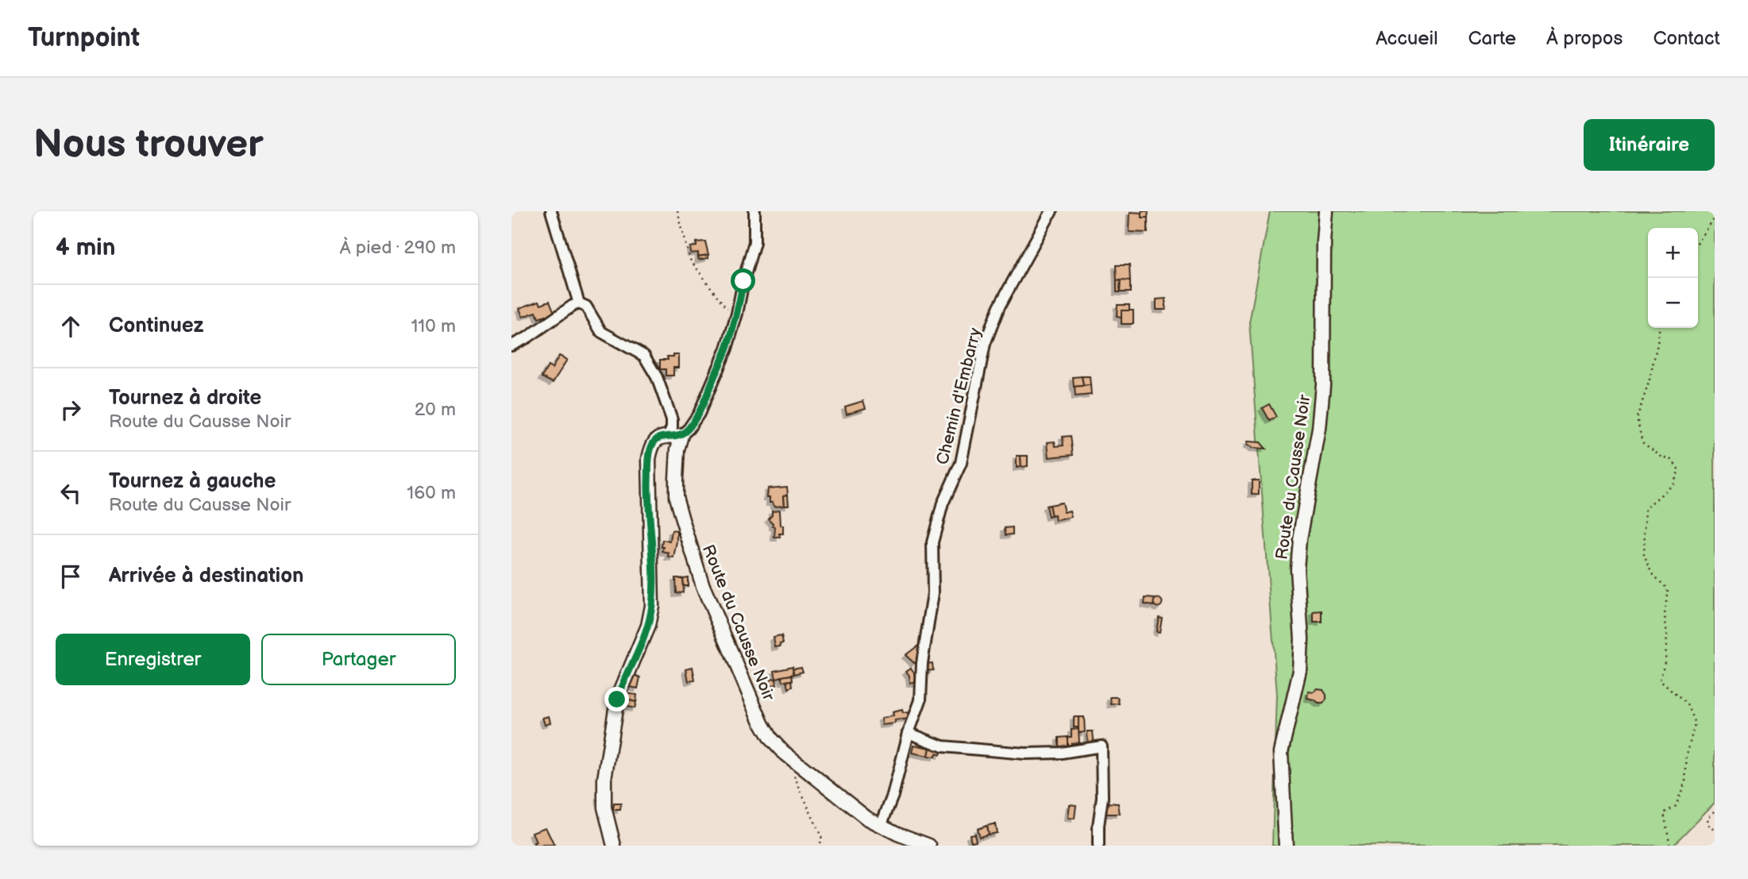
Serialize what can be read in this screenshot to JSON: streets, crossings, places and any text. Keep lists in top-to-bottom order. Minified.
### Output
{"streets":{"street":["Chemin d'Embarry","Route du Causse Noir"]},"crossings":[["Chemin d'Embarry","Route du Causse Noir"]],"page":{"header":"Turnpoint","nav":["Accueil","Carte","À propos","Contact"],"buttons":["Itinéraire",["Enregistrer","Partager"]],"title":"Nous trouver","heading":["4 min","À pied · 290 m"],"map_buttons":["+","−"],"list":[["Continuez","110 m"],["Tournez à droite","Route du Causse Noir","20 m"],["Tournez à gauche","Route du Causse Noir","160 m"],"Arrivée à destination"]}}
